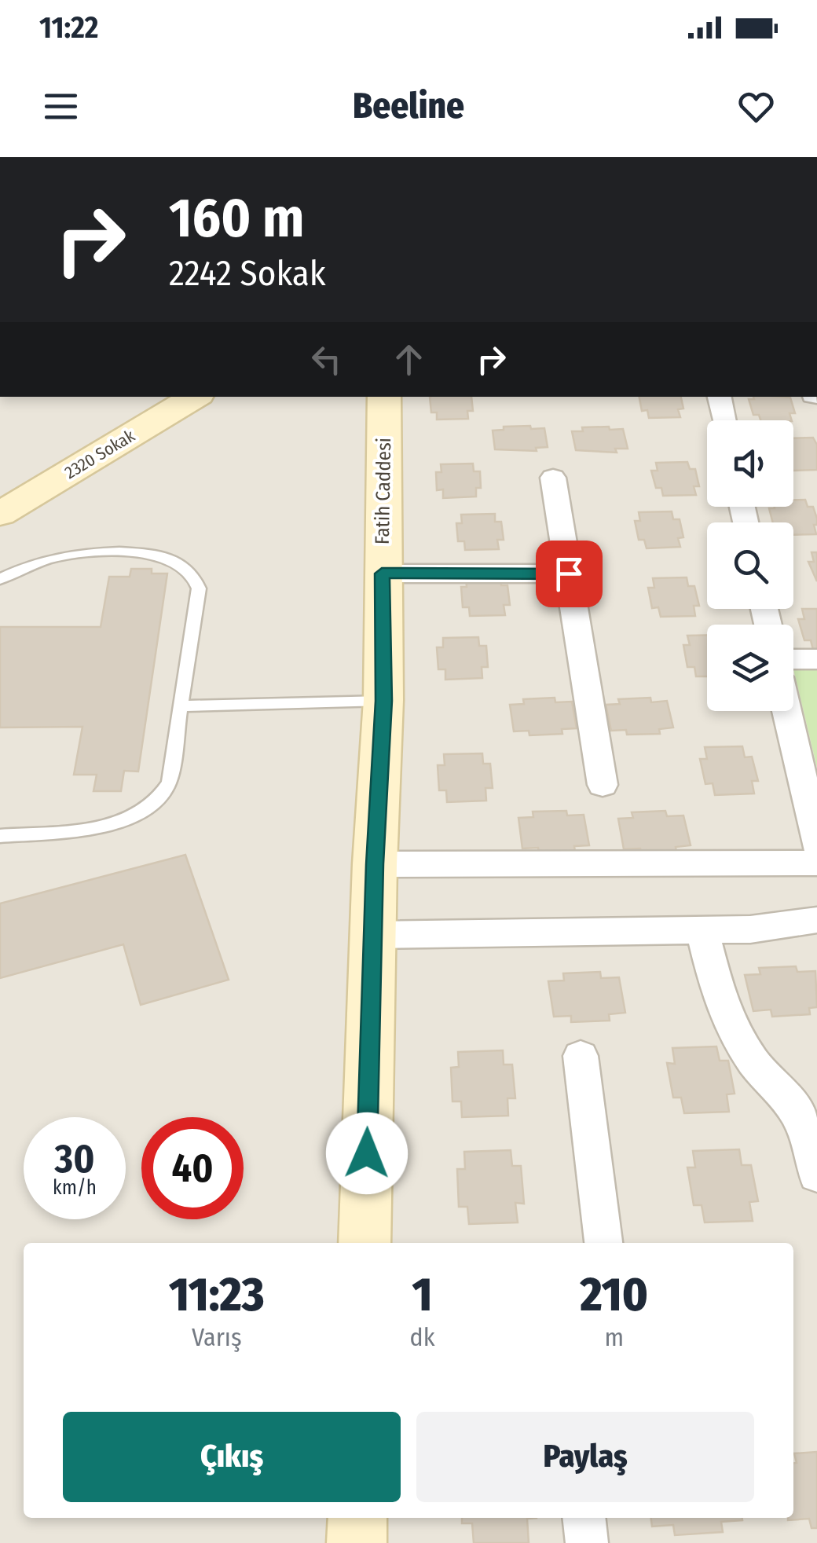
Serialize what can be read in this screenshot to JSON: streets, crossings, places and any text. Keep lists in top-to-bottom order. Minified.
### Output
{"streets":{"street":["2320 Sokak","Fatih Caddesi"]},"page":{"status":"11:22","header":"Beeline","turn":["160 m","2242 Sokak"],"speed":"30 km/h","limit":"40","eta":["11:23","Varış","1","dk","210","m"],"buttons":["Çıkış","Paylaş"]}}
